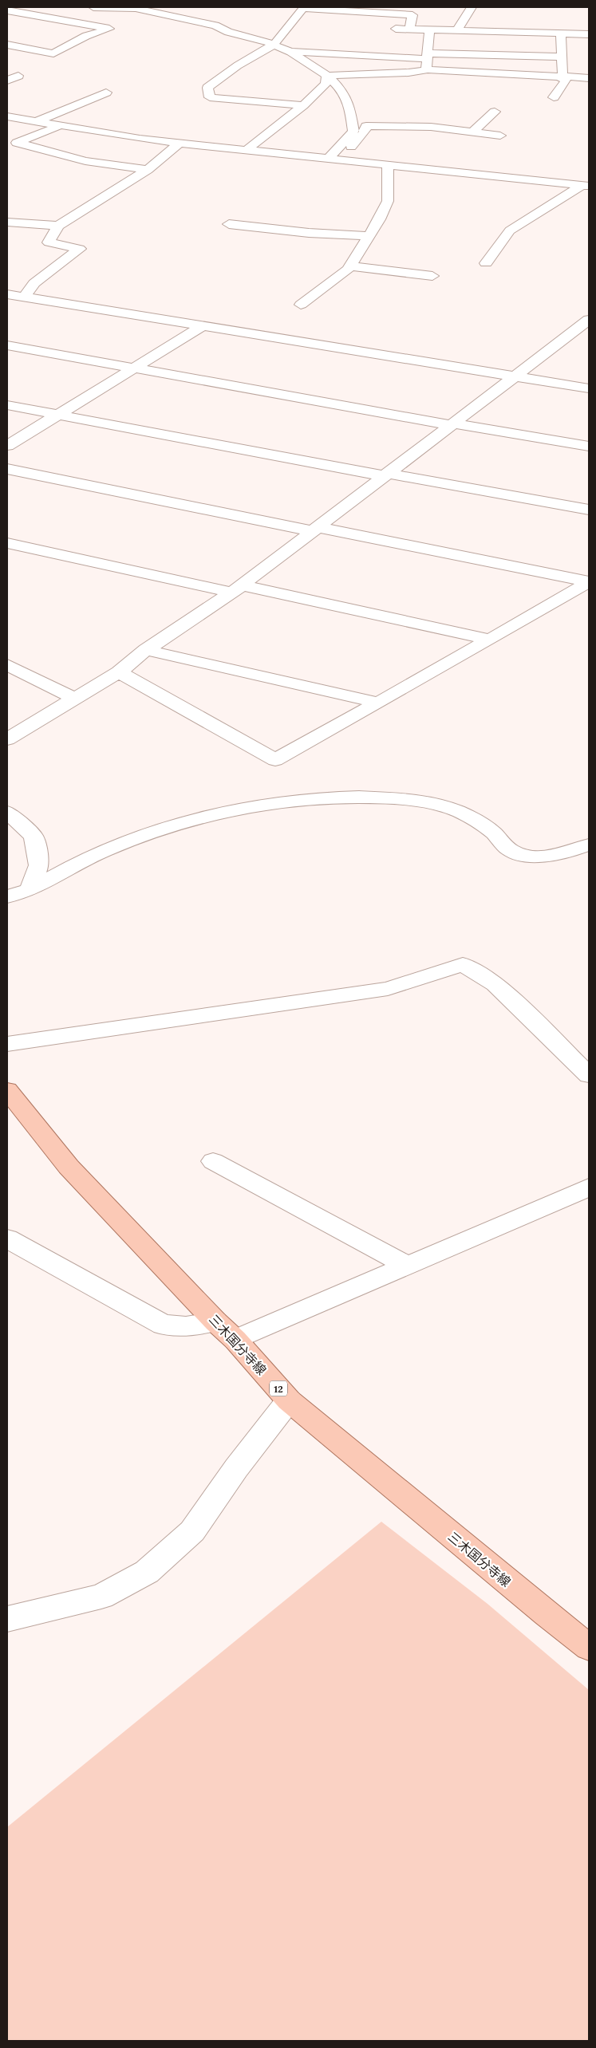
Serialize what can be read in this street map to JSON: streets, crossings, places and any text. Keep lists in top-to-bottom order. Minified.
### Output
{"streets":{"main road":["三木国分寺線","12"]}}
